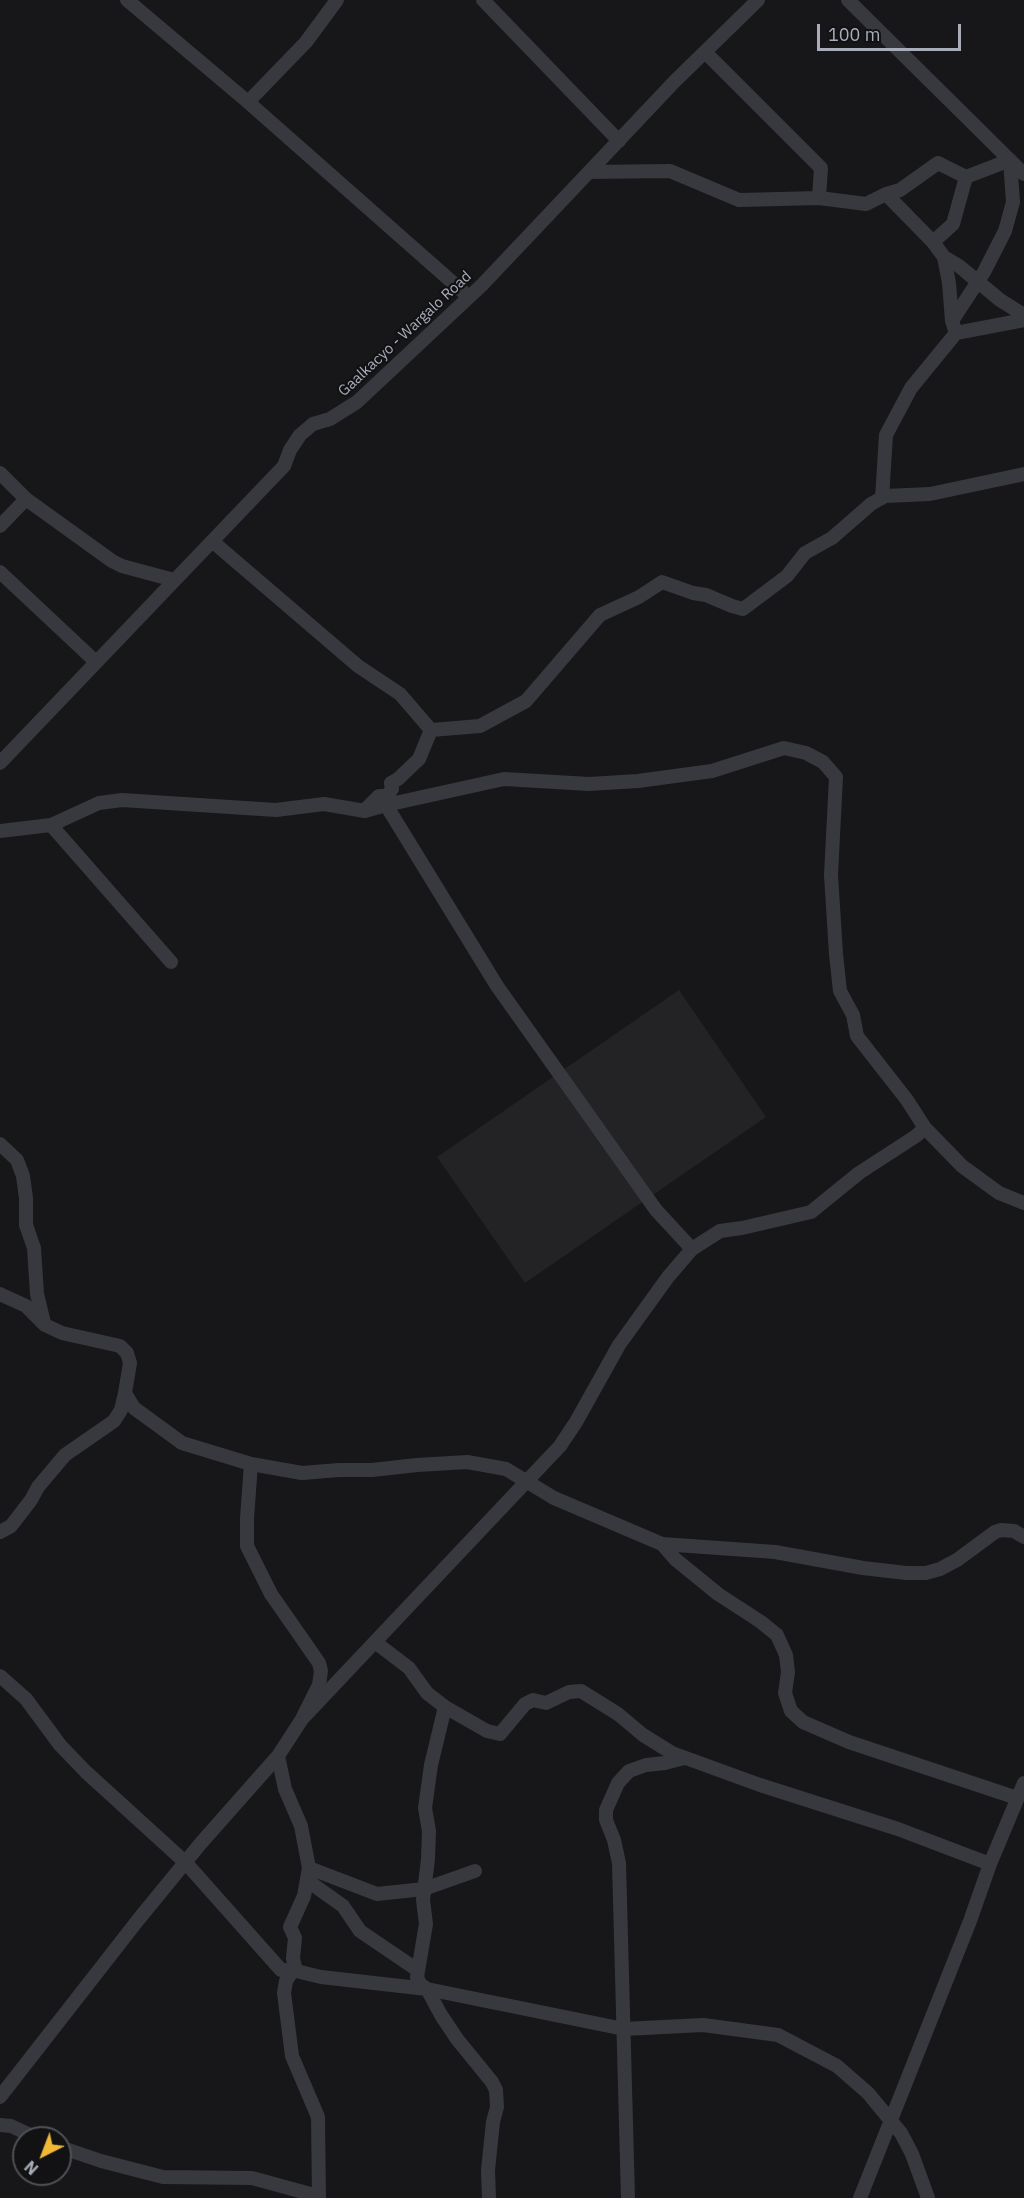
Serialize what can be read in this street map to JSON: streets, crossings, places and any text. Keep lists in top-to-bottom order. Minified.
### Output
{"streets":{"street":["Gaalkacyo - Wargalo Road"]},"scale_bar":"100 m","north":"bottom left"}
